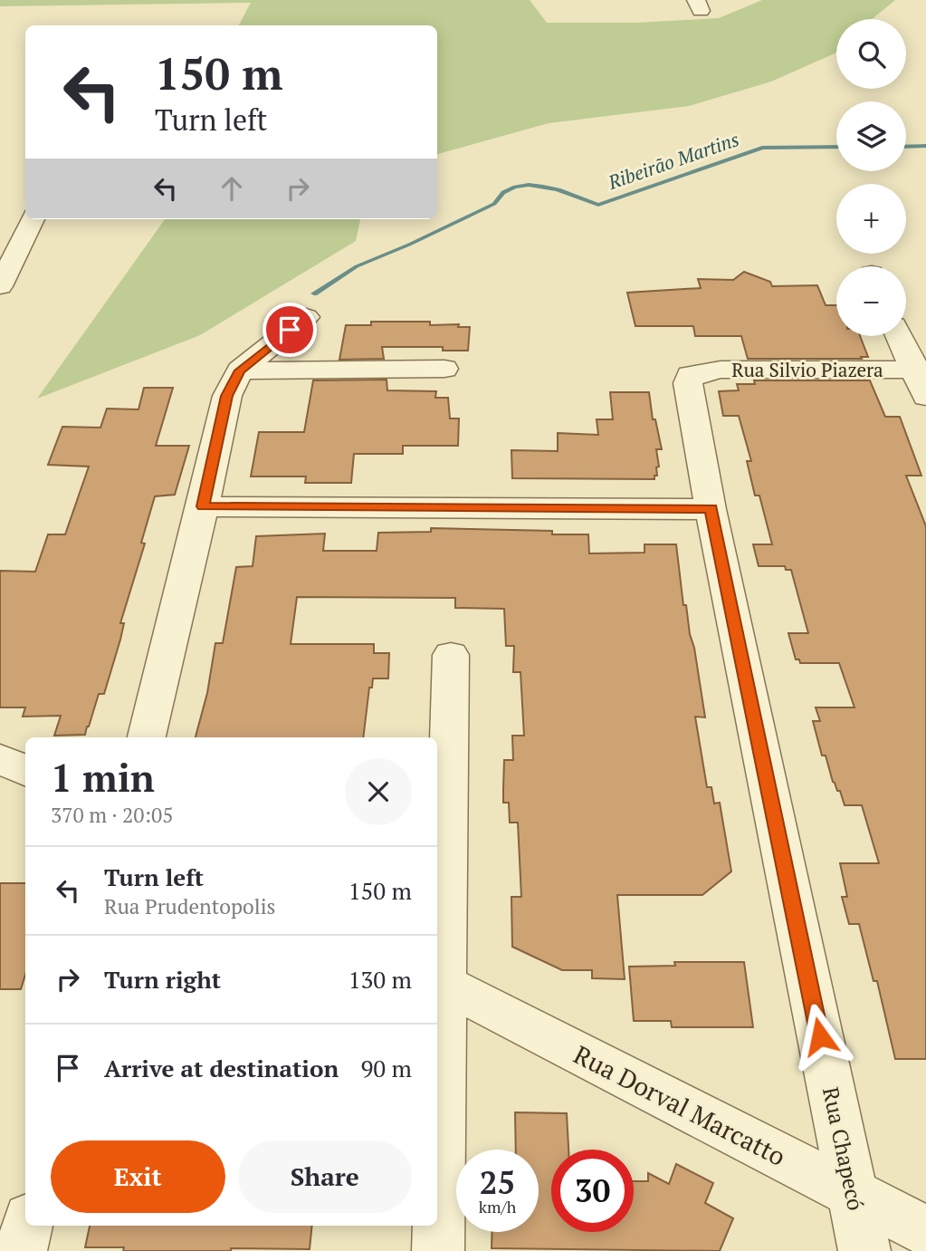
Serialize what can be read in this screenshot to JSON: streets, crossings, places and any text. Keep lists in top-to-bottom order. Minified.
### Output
{"streets":{"street":["Rua Silvio Piazera","Rua Dorval Marcatto","Rua Chapecó"]},"crossings":[["Rua Silvio Piazera","Rua Chapecó"],["Rua Dorval Marcatto","Rua Chapecó"]],"water":["Ribeirão Martins"],"page":{"map_buttons":["+","−"],"turn":["150 m","Turn left"],"heading":["1 min","370 m · 20:05"],"list":[{"name":"Turn left","note":"Rua Prudentopolis","value":"150 m"},{"name":"Turn right","value":"130 m"},{"name":"Arrive at destination","value":"90 m"}],"buttons":["Exit","Share"],"speed":"25 km/h","limit":"30"}}
